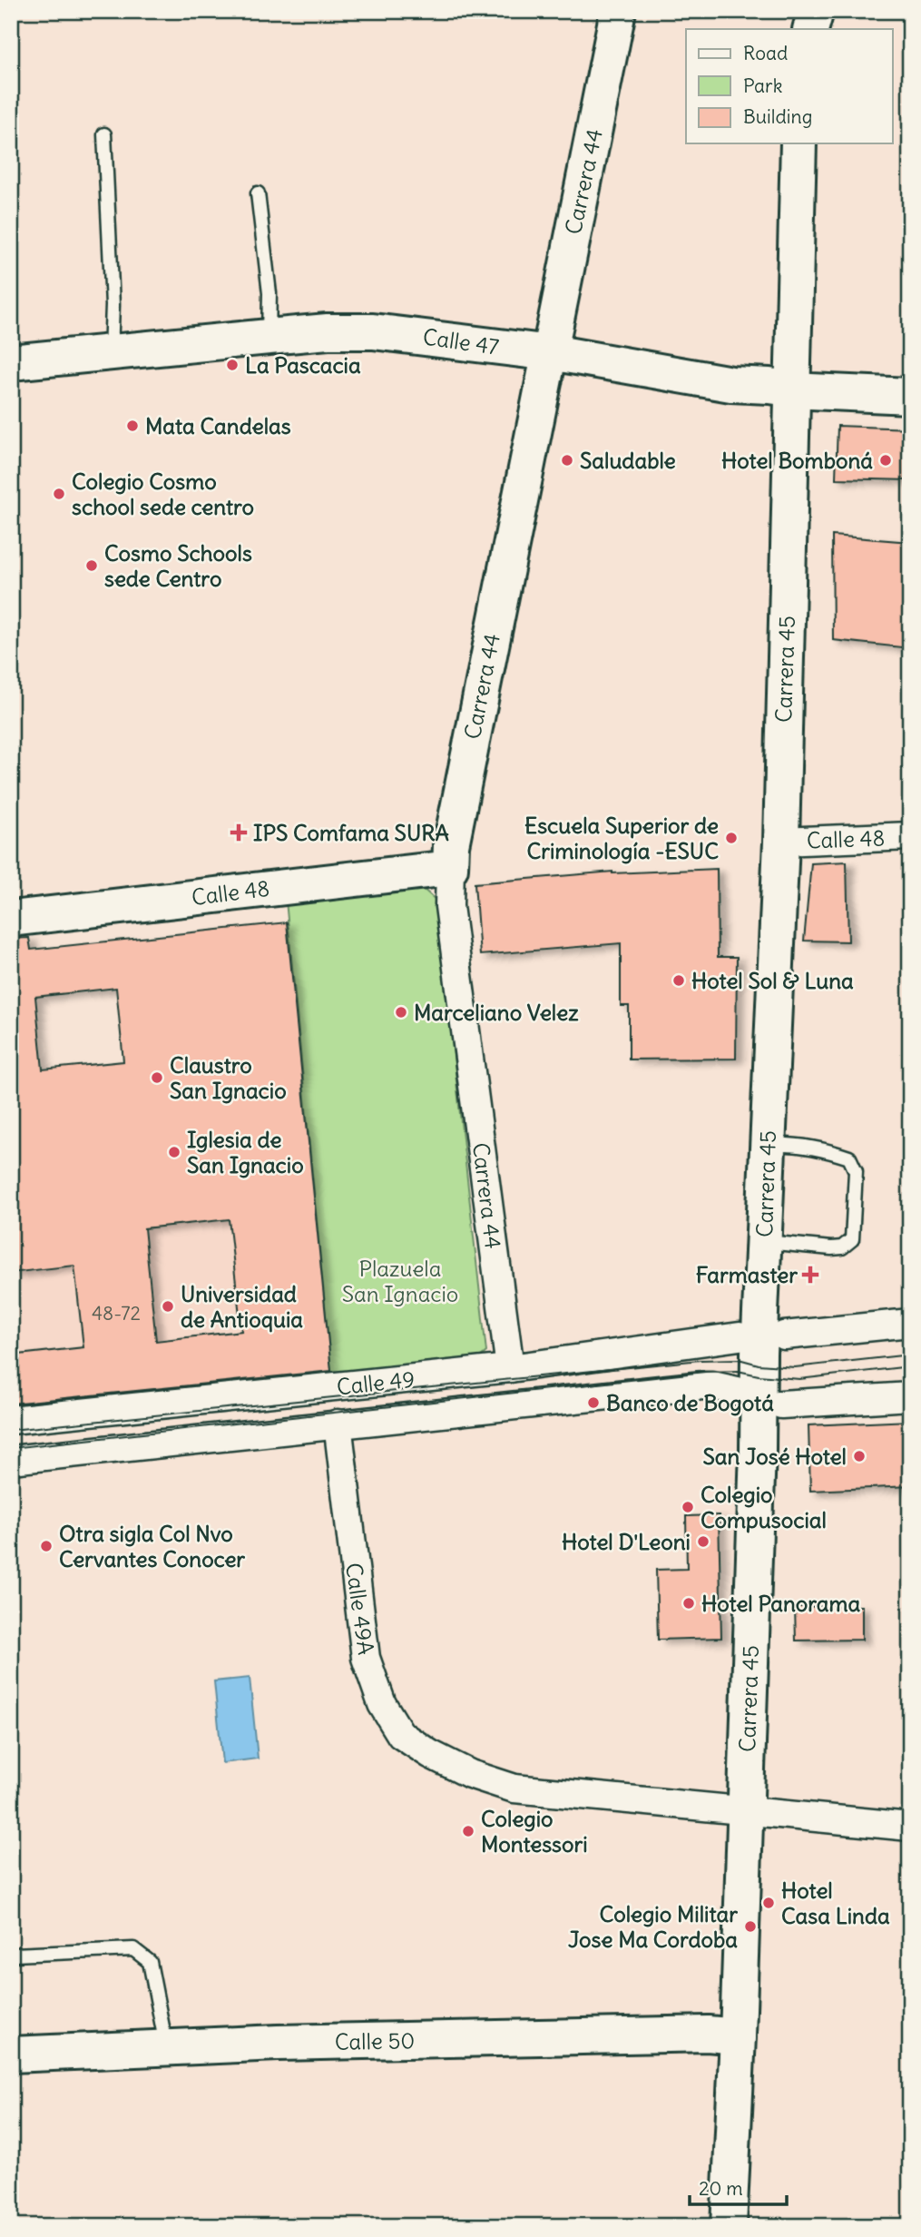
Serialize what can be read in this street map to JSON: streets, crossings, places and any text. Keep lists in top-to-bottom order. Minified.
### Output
{"streets":{"street":["Carrera 44","Calle 47","Carrera 45","Calle 48","Calle 49","Calle 49A","Calle 50"]},"crossings":[["Carrera 44","Calle 47"],["Carrera 44","Calle 48"],["Carrera 44","Calle 49"],["Calle 47","Carrera 45"],["Carrera 45","Calle 48"],["Carrera 45","Calle 49A"],["Carrera 45","Calle 50"],["Calle 49","Calle 49A"]],"parks":["Plazuela San Ignacio"],"places":{"other":["La Pascacia","Mata Candelas","Saludable","Hotel Bomboná","Colegio Cosmo school sede centro","Cosmo Schools sede Centro","Escuela Superior de Criminología -ESUC","Hotel Sol & Luna","Marceliano Velez","Claustro San Ignacio","Iglesia de San Ignacio","Universidad de Antioquia","Banco de Bogotá","San José Hotel","Colegio Compusocial","Hotel D'Leoni","Otra sigla Col Nvo Cervantes Conocer","Hotel Panorama","Colegio Montessori","Hotel Casa Linda","Colegio Militar Jose Ma Cordoba"],"health":["IPS Comfama SURA","Farmaster"]},"house_numbers":["48-72"],"legend":["Road","Park","Building"],"scale_bar":"20 m"}
